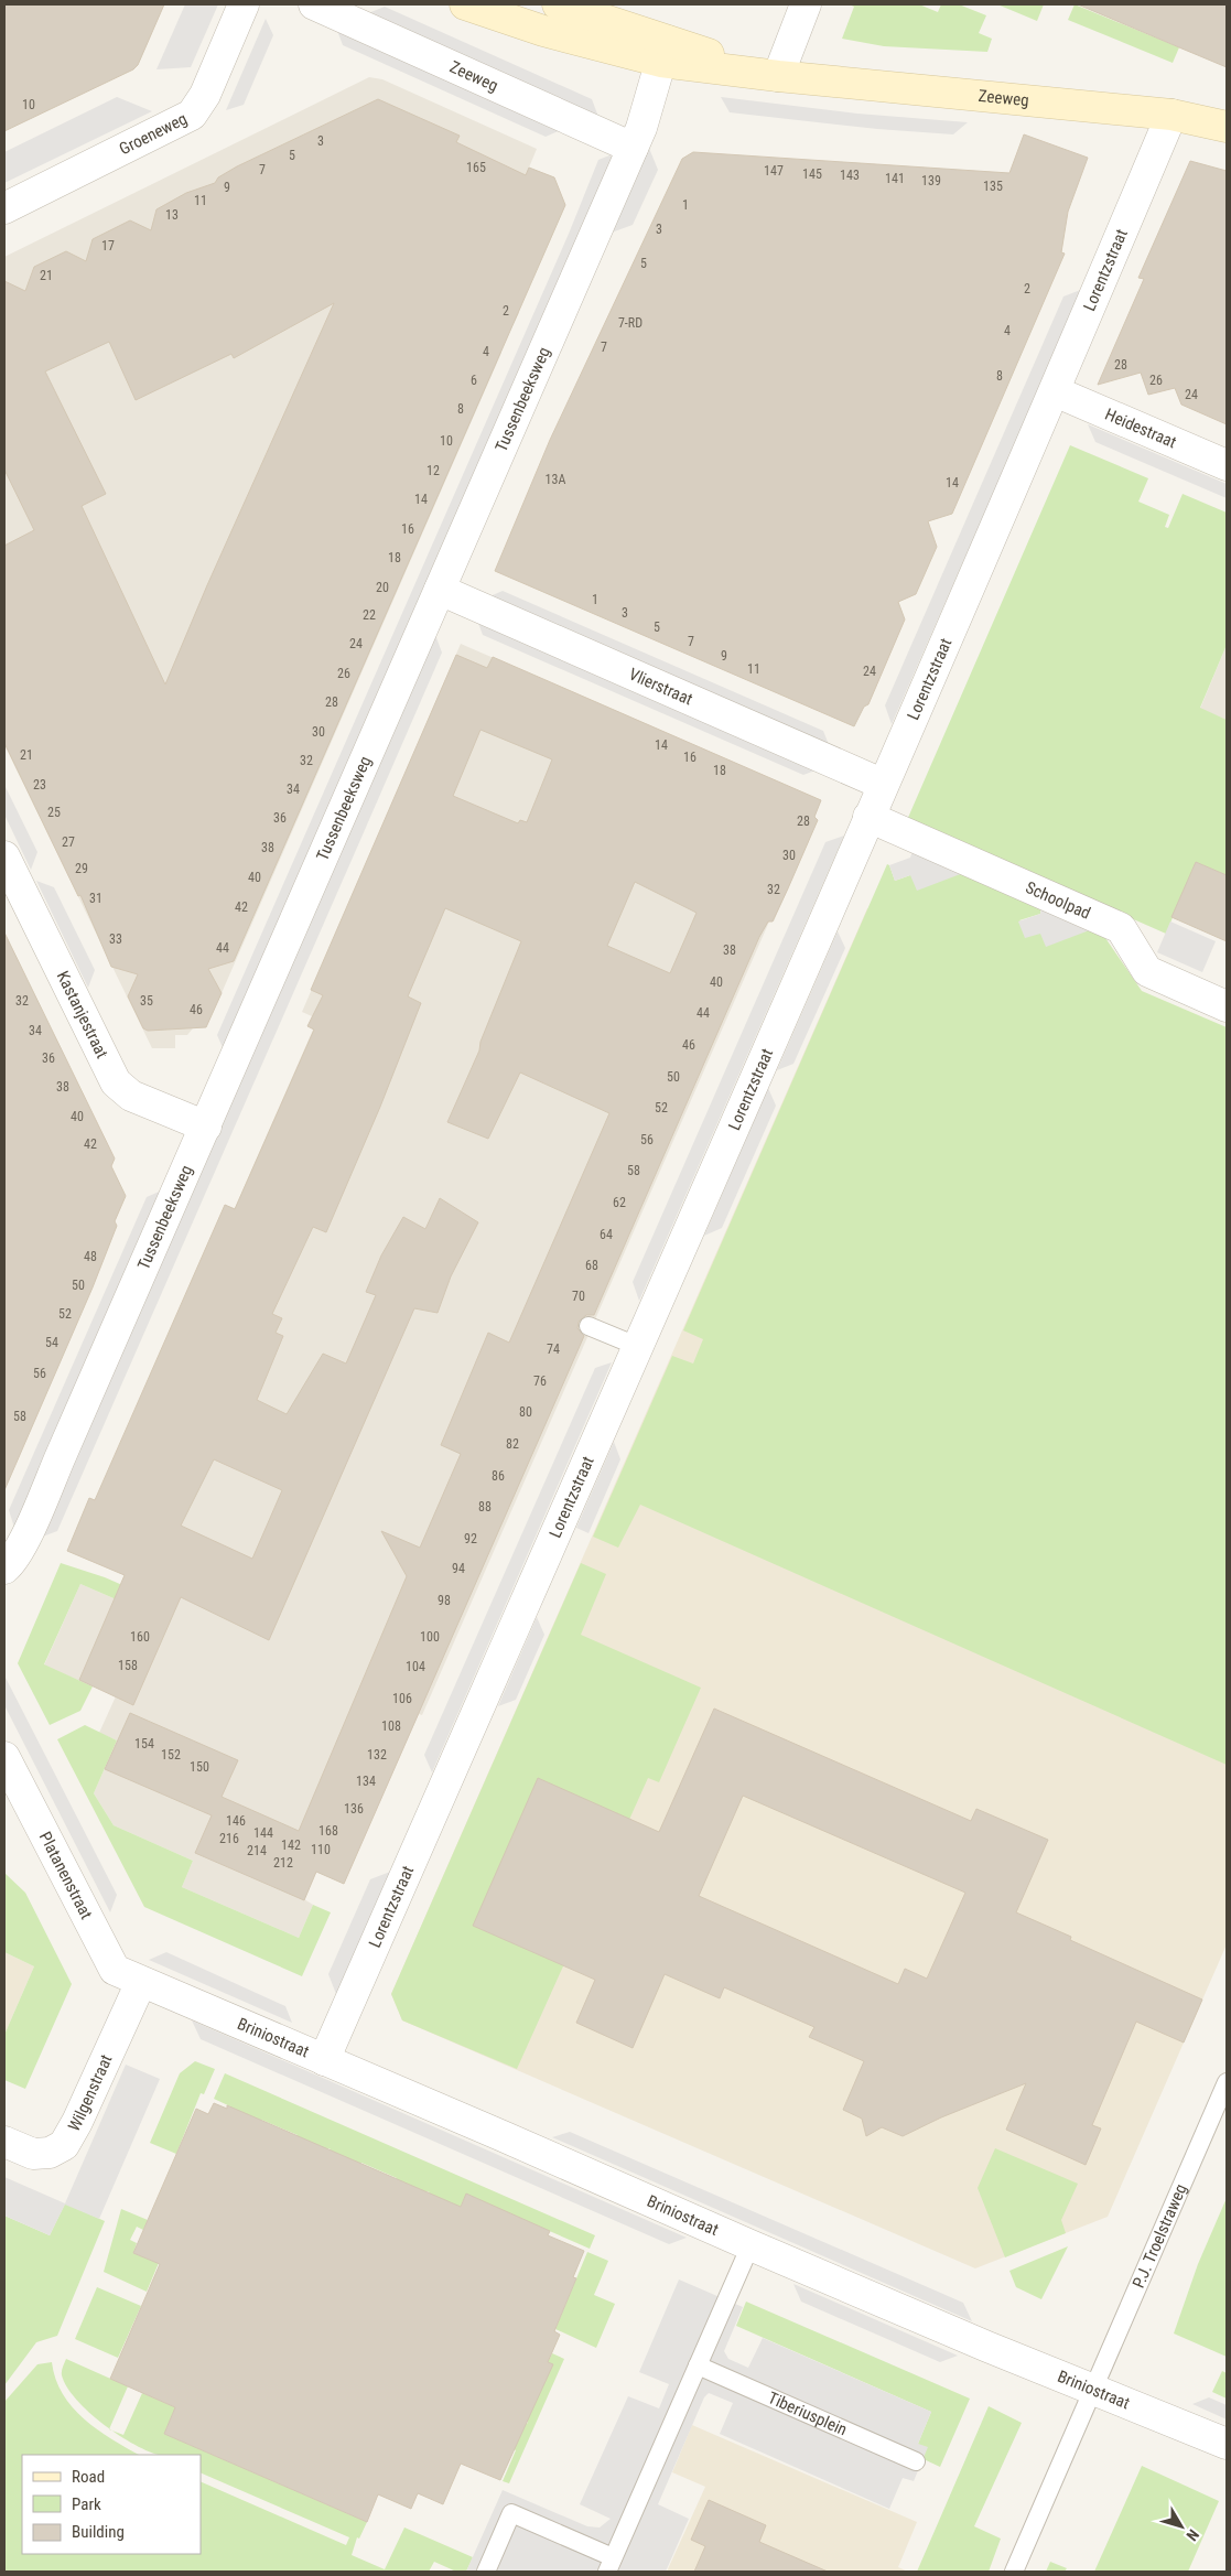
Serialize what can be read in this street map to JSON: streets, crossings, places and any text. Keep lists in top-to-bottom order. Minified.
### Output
{"streets":{"street":["Zeeweg","Groeneweg","Lorentzstraat","Tussenbeeksweg","Heidestraat","Vlierstraat","Schoolpad","Kastanjestraat","Platanenstraat","Briniostraat","Wilgenstraat"],"lane":["P.J. Troelstraweg","Tiberiusplein"]},"crossings":[["Zeeweg","Lorentzstraat"],["Zeeweg","Tussenbeeksweg"],["Lorentzstraat","Heidestraat"],["Lorentzstraat","Vlierstraat"],["Lorentzstraat","Schoolpad"],["Lorentzstraat","Briniostraat"],["Tussenbeeksweg","Vlierstraat"],["Tussenbeeksweg","Kastanjestraat"],["Platanenstraat","Briniostraat"],["Platanenstraat","Wilgenstraat"],["Briniostraat","Wilgenstraat"],["Briniostraat","P.J. Troelstraweg"]],"house_numbers":["10","3","5","165","7","147","145","143","141","139","135","9","11","1","13","3","17","5","21","2","2","7-RD","4","7","4","28","8","6","26","24","8","10","12","13A","14","14","16","18","20","1","3","22","5","7","24","9","11","24","26","28","30","14","21","16","32","18","23","34","25","36","28","27","38","30","29","40","32","31","42","33","44","38","40","32","35","46","44","34","46","36","50","38","52","40","56","42","58","62","64","48","68","50","70","52","54","74","56","76","80","58","82","86","88","92","94","98","160","100","158","104","106","108","154","152","132","150","134","136","146","168","144","216","142","110","214","212"],"legend":["Road","Park","Building"],"north":"bottom right"}
